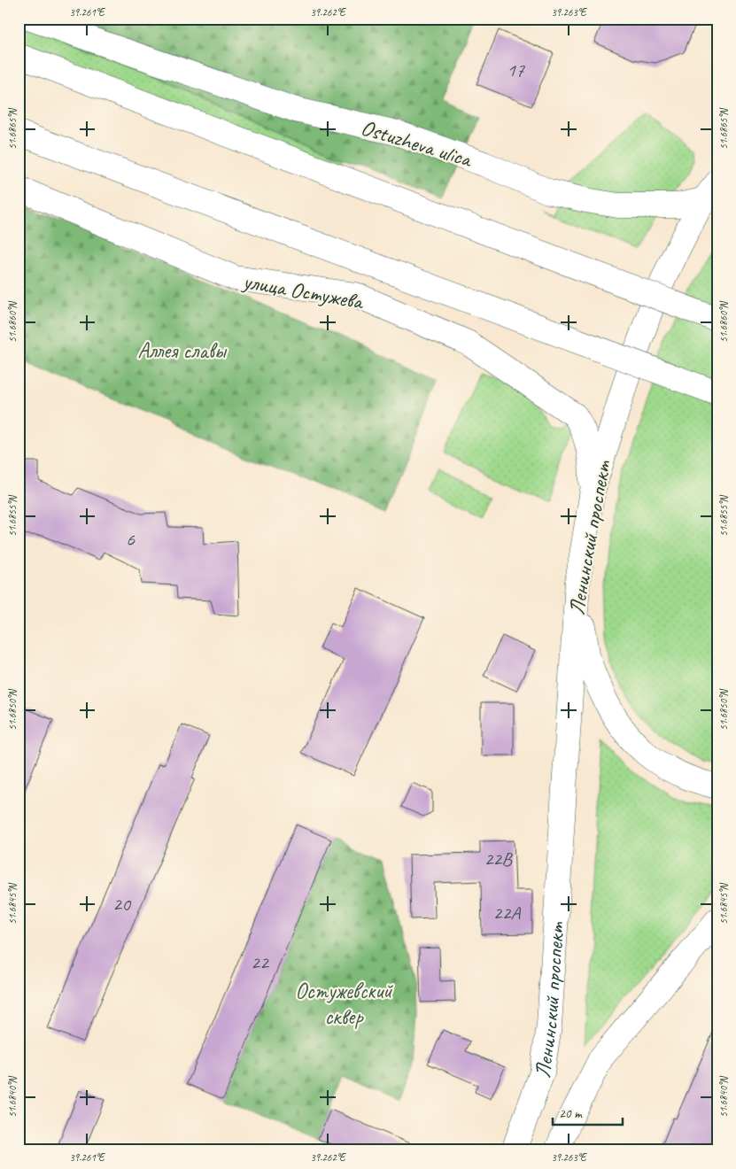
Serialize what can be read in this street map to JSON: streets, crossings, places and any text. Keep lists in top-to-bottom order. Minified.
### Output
{"streets":{"main road":["Ostuzheva ulica","улица Остужева","Ленинский проспект"]},"crossings":[["Ostuzheva ulica","Ленинский проспект"],["улица Остужева","Ленинский проспект"]],"parks":["Аллея славы","Остужевский сквер"],"house_numbers":["17","6","22В","20","22А","22"],"scale_bar":"20 m","coordinates":["39.261°E","39.262°E","39.263°E","51.6865°N","51.6860°N","51.6855°N","51.6850°N","51.6845°N","51.6840°N"]}
